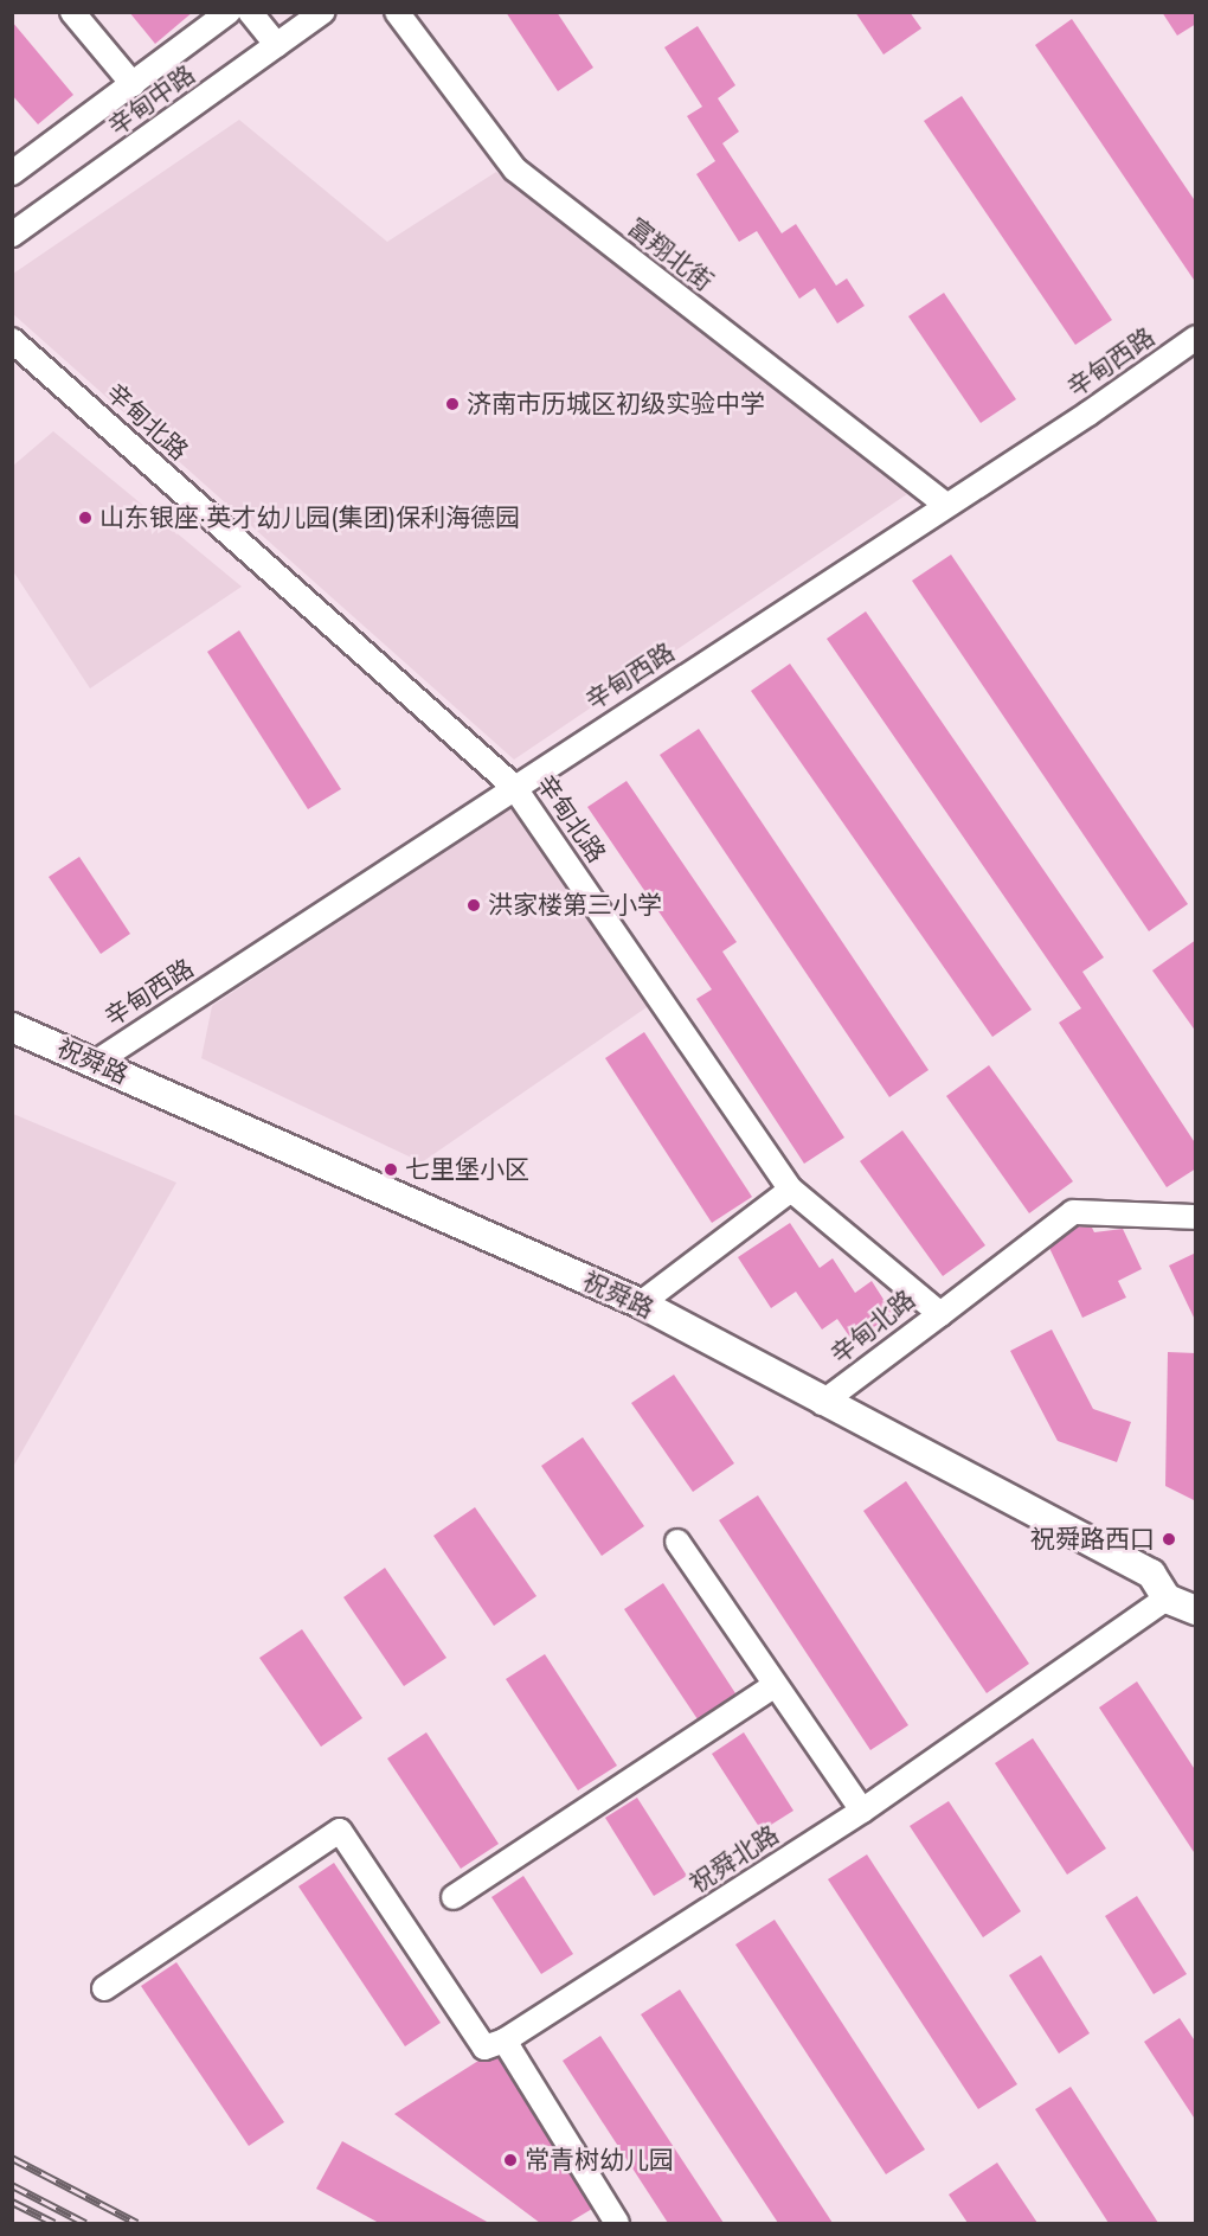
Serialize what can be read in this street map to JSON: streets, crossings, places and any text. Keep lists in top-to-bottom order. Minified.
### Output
{"streets":{"main road":["祝舜路"],"street":["辛甸中路","富翔北街","辛甸西路","辛甸北路","祝舜北路"]},"crossings":[["富翔北街","辛甸西路"],["辛甸西路","辛甸北路"],["辛甸西路","祝舜路"],["辛甸北路","祝舜路"],["祝舜路","祝舜北路"]],"places":["济南市历城区初级实验中学","山东银座·英才幼儿园(集团)保利海德园","洪家楼第三小学","七里堡小区","祝舜路西口","常青树幼儿园"]}
